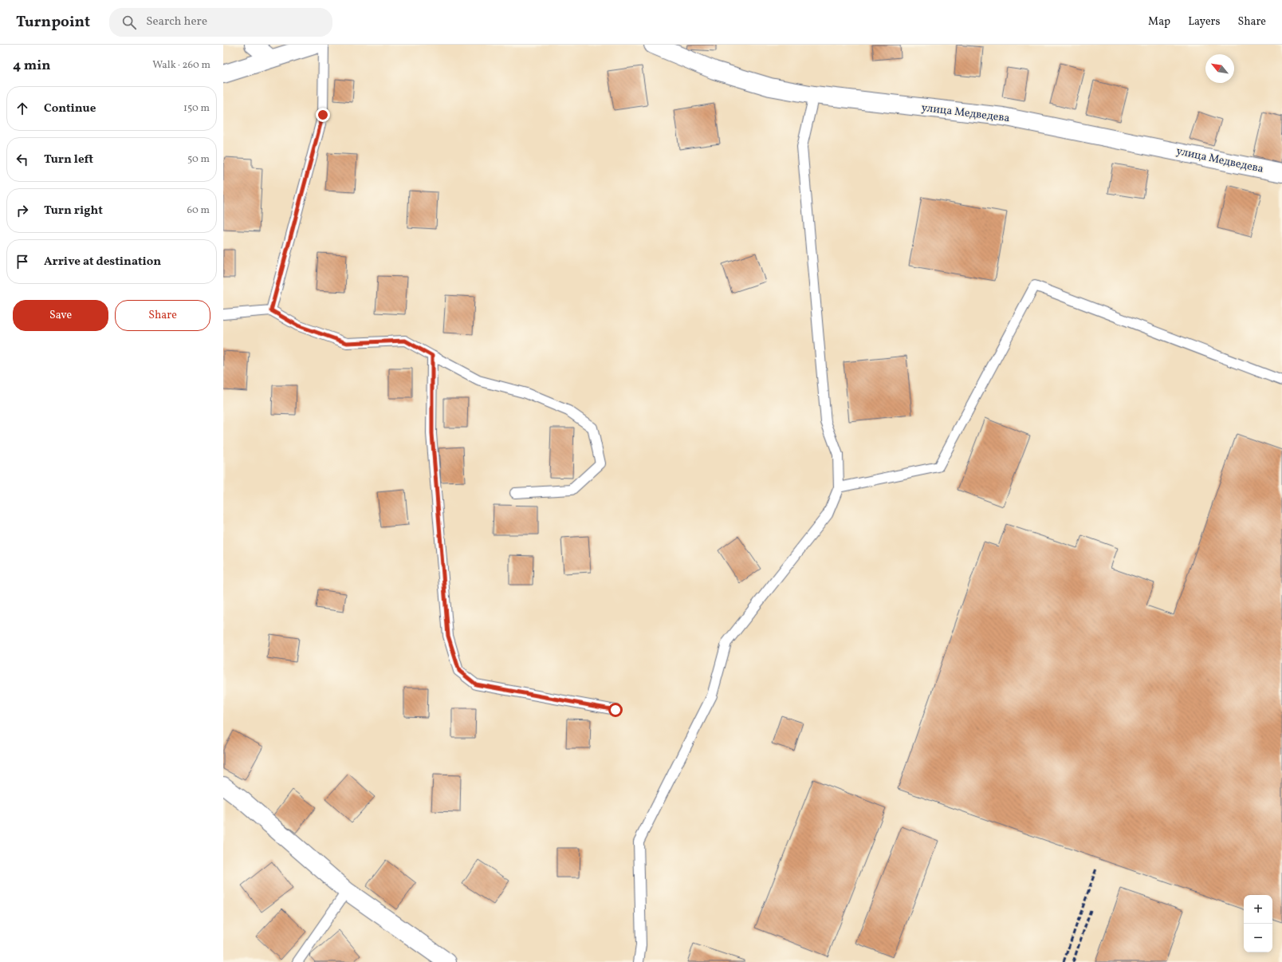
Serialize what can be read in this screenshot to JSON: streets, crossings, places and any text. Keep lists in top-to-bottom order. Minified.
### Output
{"streets":{"street":["улица Медведева"]},"north":"top left","page":{"header":"Turnpoint","search":"Search here","nav":["Map","Layers","Share"],"heading":["4 min","Walk · 260 m"],"list":[["Continue","150 m"],["Turn left","50 m"],["Turn right","60 m"],"Arrive at destination"],"buttons":["Save","Share"],"map_buttons":["+","−"]}}
